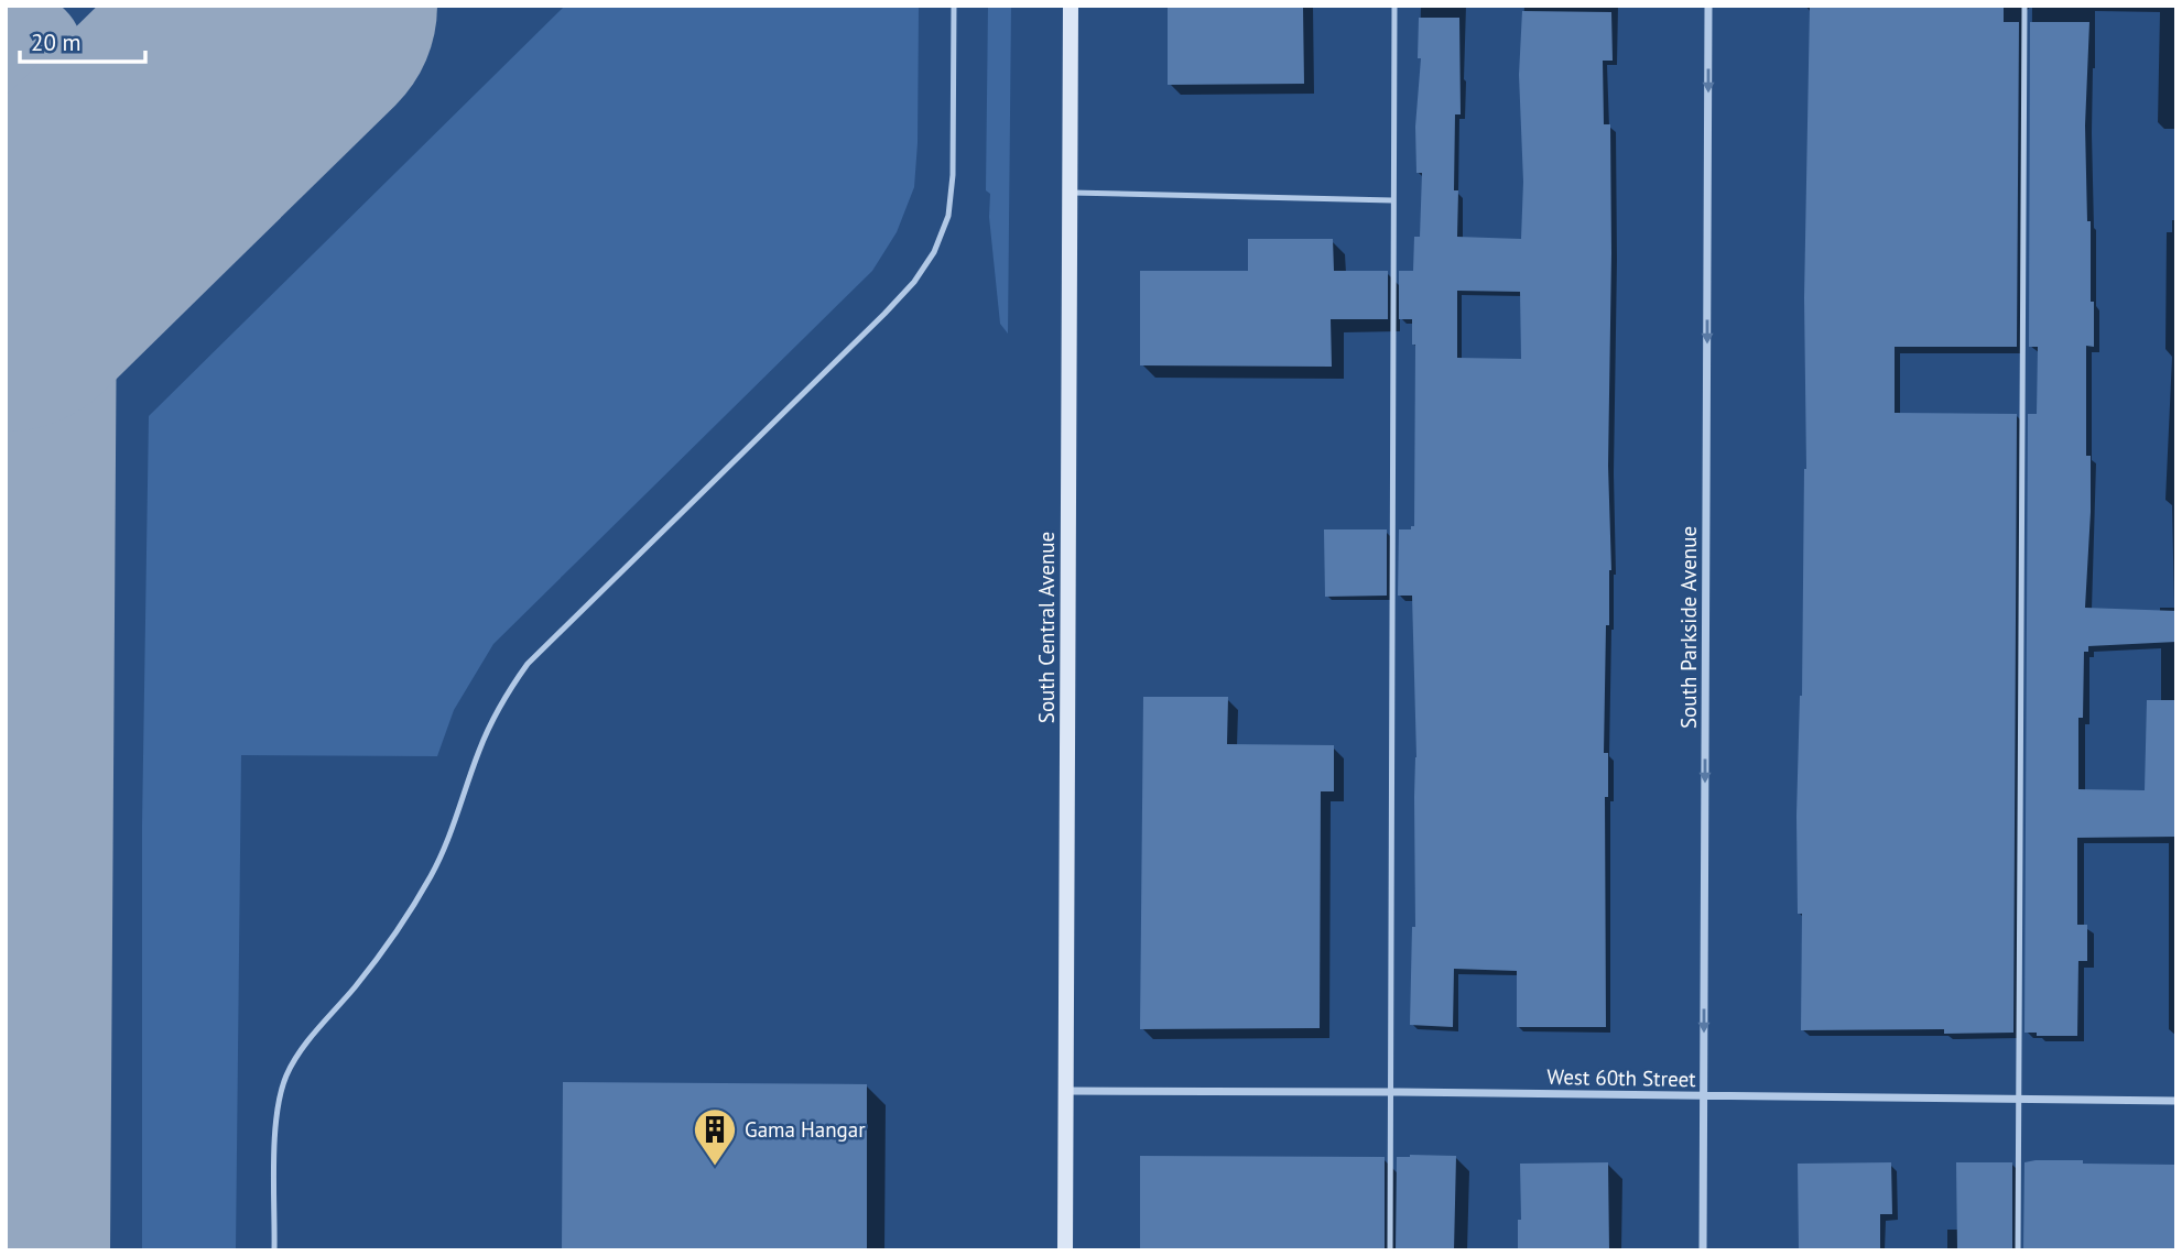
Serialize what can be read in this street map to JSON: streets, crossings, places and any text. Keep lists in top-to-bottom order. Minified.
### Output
{"streets":{"main road":["South Central Avenue"],"street":["South Parkside Avenue","West 60th Street"]},"crossings":[["South Central Avenue","West 60th Street"],["South Parkside Avenue","West 60th Street"]],"one_way":["South Parkside Avenue"],"places":{"building":["Gama Hangar"]},"scale_bar":"20 m"}
